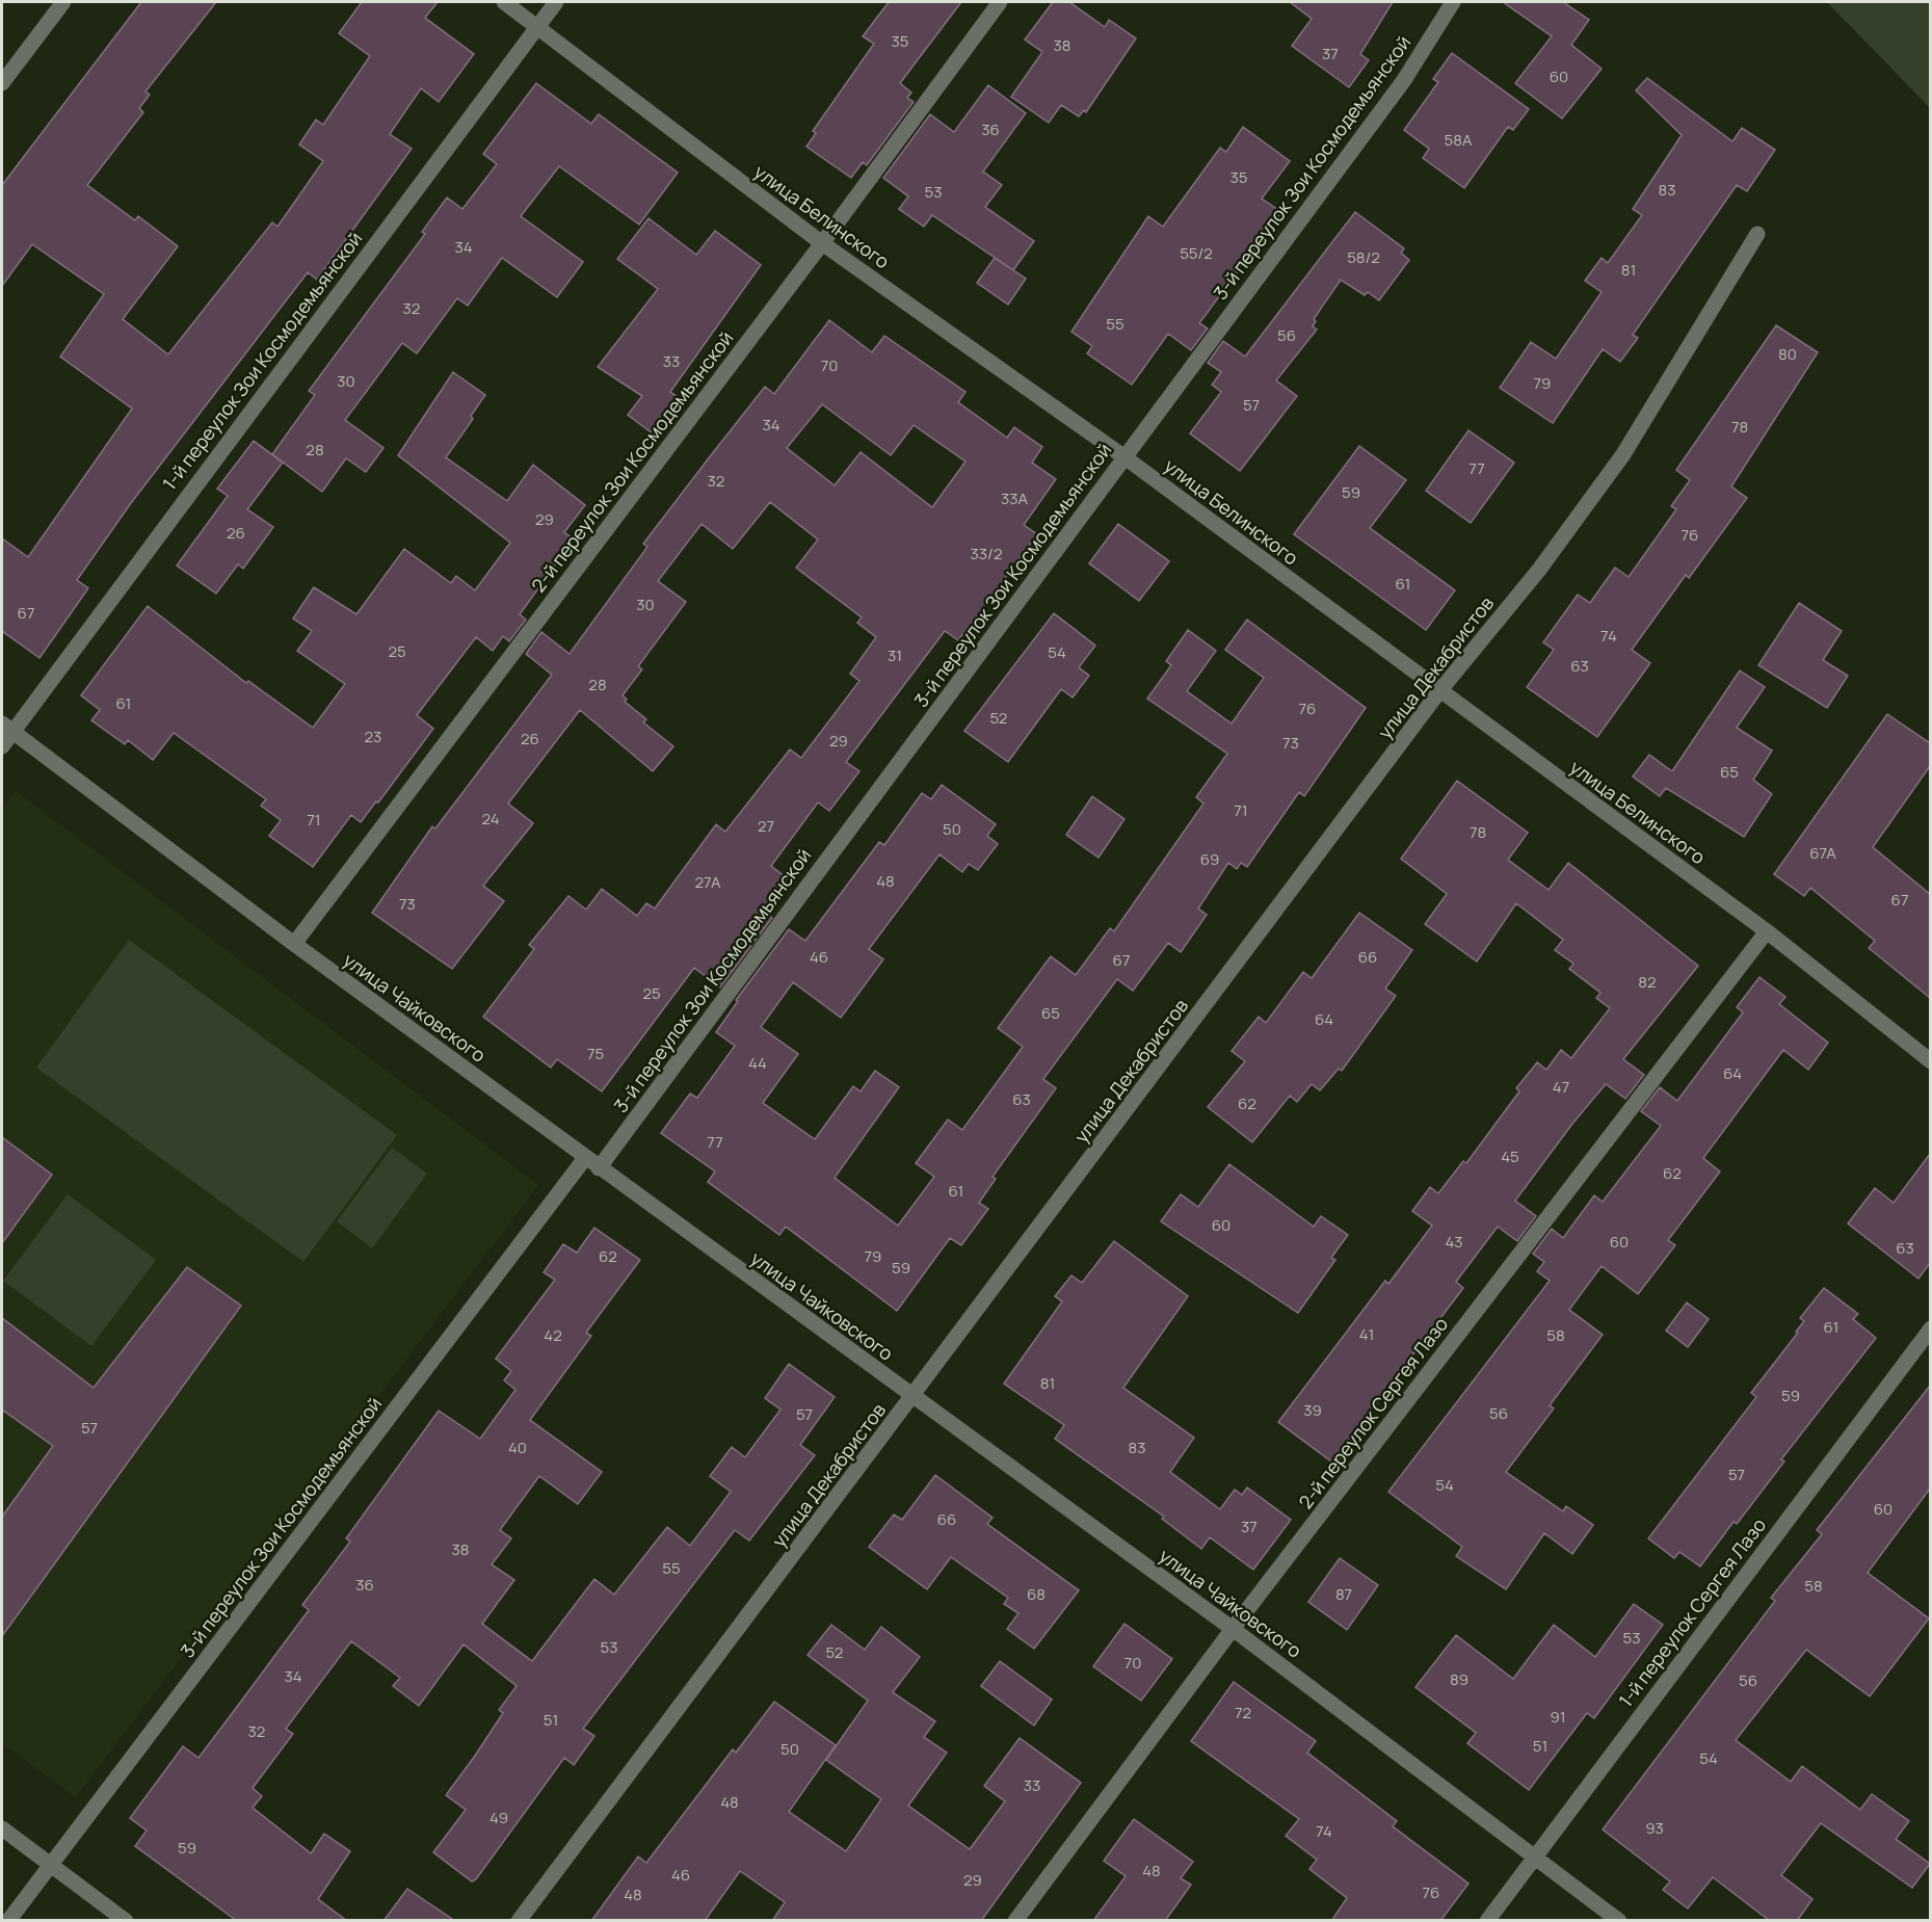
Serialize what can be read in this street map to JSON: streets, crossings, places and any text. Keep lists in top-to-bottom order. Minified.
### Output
{"streets":{"street":["3-й переулок Зои Космодемьянской","улица Белинского","1-й переулок Зои Космодемьянской","2-й переулок Зои Космодемьянской","улица Декабристов","улица Чайковского","2-й переулок Сергея Лазо","1-й переулок Сергея Лазо"]},"crossings":[["3-й переулок Зои Космодемьянской","улица Белинского"],["3-й переулок Зои Космодемьянской","улица Чайковского"],["улица Белинского","1-й переулок Зои Космодемьянской"],["улица Белинского","2-й переулок Зои Космодемьянской"],["улица Белинского","улица Декабристов"],["улица Белинского","2-й переулок Сергея Лазо"],["1-й переулок Зои Космодемьянской","улица Чайковского"],["2-й переулок Зои Космодемьянской","улица Чайковского"],["улица Декабристов","улица Чайковского"],["улица Чайковского","2-й переулок Сергея Лазо"],["улица Чайковского","1-й переулок Сергея Лазо"]],"house_numbers":["35","38","37","60","36","58А","35","83","53","34","55/2","58/2","81","32","55","56","80","33","70","30","79","57","34","78","28","77","32","59","33А","29","26","76","33/2","61","30","67","74","25","54","31","63","28","61","76","52","23","26","29","73","65","71","24","71","27","50","78","67А","69","48","27А","67","73","46","66","67","82","25","65","64","75","44","64","47","63","62","77","45","62","61","60","43","60","63","62","79","59","61","41","42","58","81","59","39","56","57","57","40","83","57","54","60","66","37","38","55","36","58","68","87","53","53","52","70","34","89","56","72","91","51","32","51","50","54","33","48","49","93","74","59","48","46","29","76","48"]}
